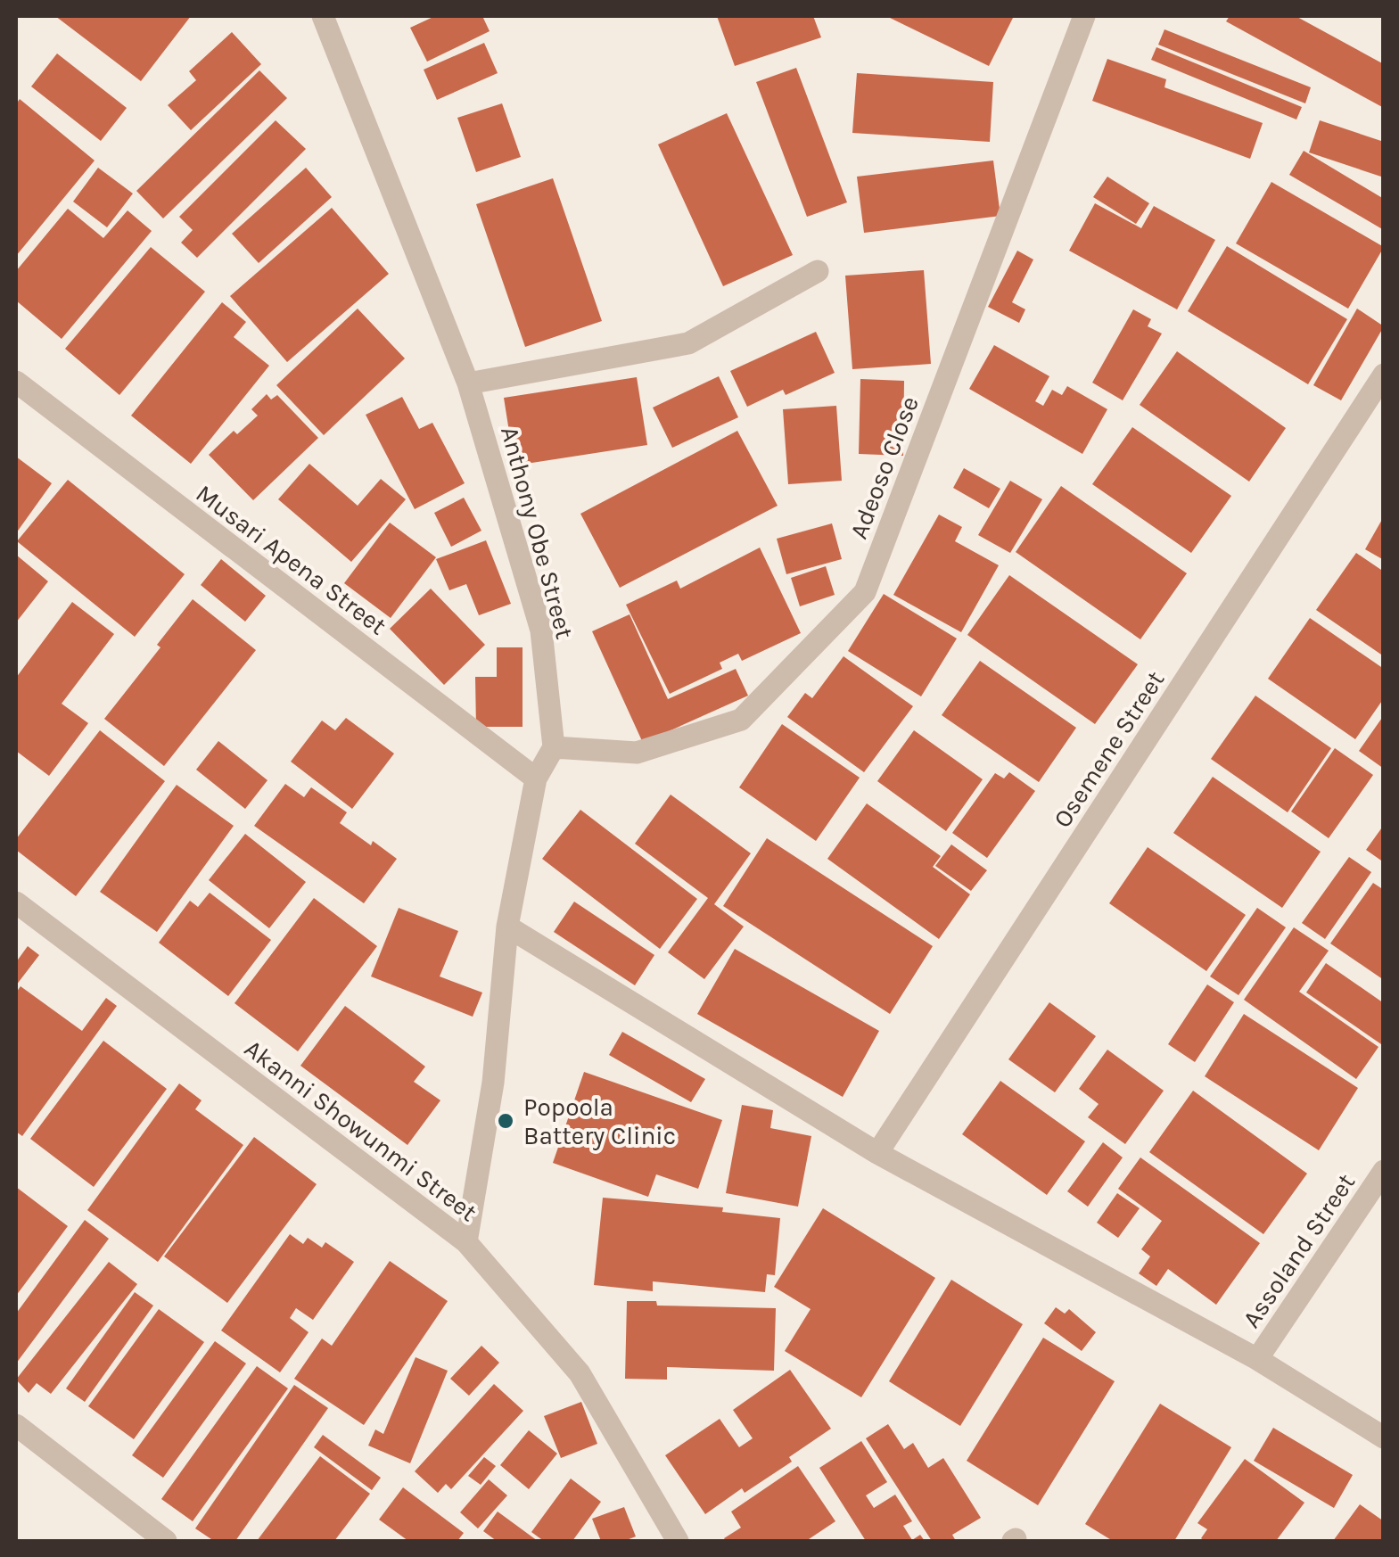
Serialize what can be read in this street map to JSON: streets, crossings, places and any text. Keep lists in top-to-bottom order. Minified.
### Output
{"streets":{"street":["Adeoso Close","Anthony Obe Street","Musari Apena Street","Osemene Street","Akanni Showunmi Street","Assoland Street"]},"crossings":[["Adeoso Close","Anthony Obe Street"]],"places":["Popoola Battery Clinic"]}
